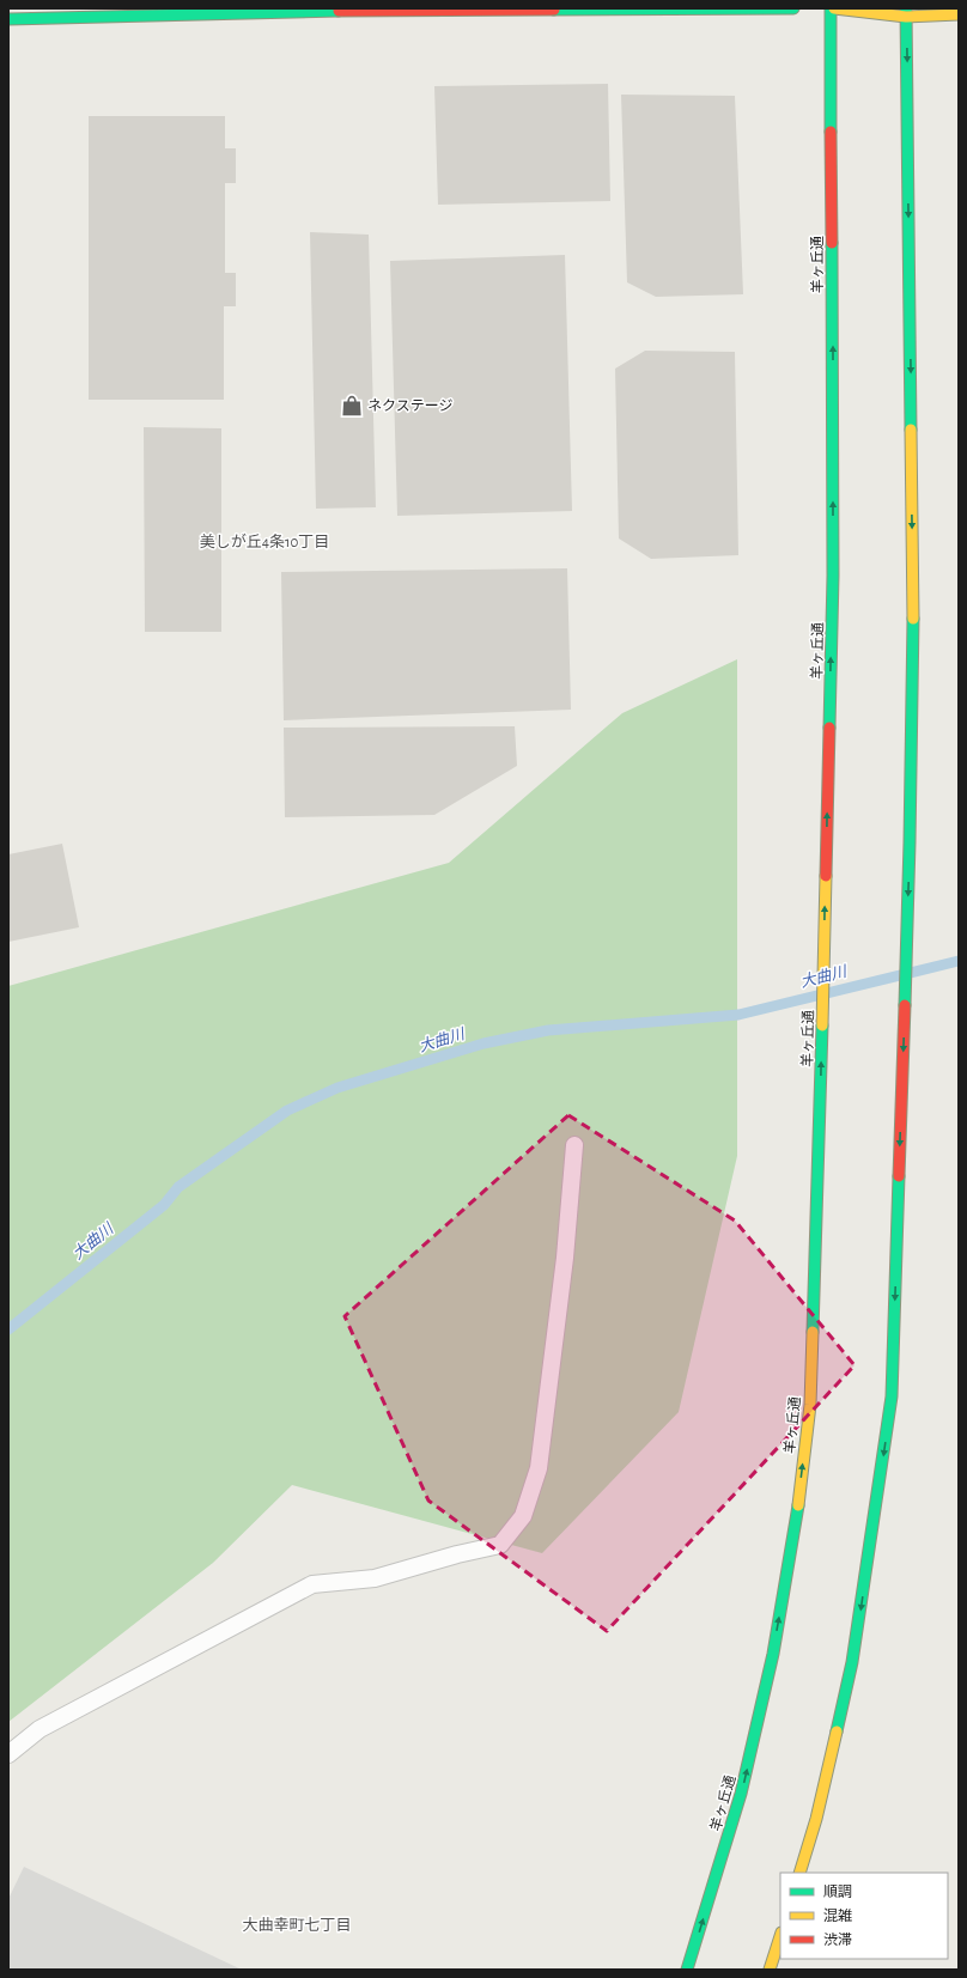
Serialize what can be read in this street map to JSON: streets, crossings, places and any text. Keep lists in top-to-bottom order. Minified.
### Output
{"streets":{"main road":["羊ヶ丘通"]},"districts":["美しが丘4条10丁目","大曲幸町七丁目"],"water":["大曲川"],"places":{"shop":["ネクステージ"]},"legend":["順調","混雑","渋滞"]}
